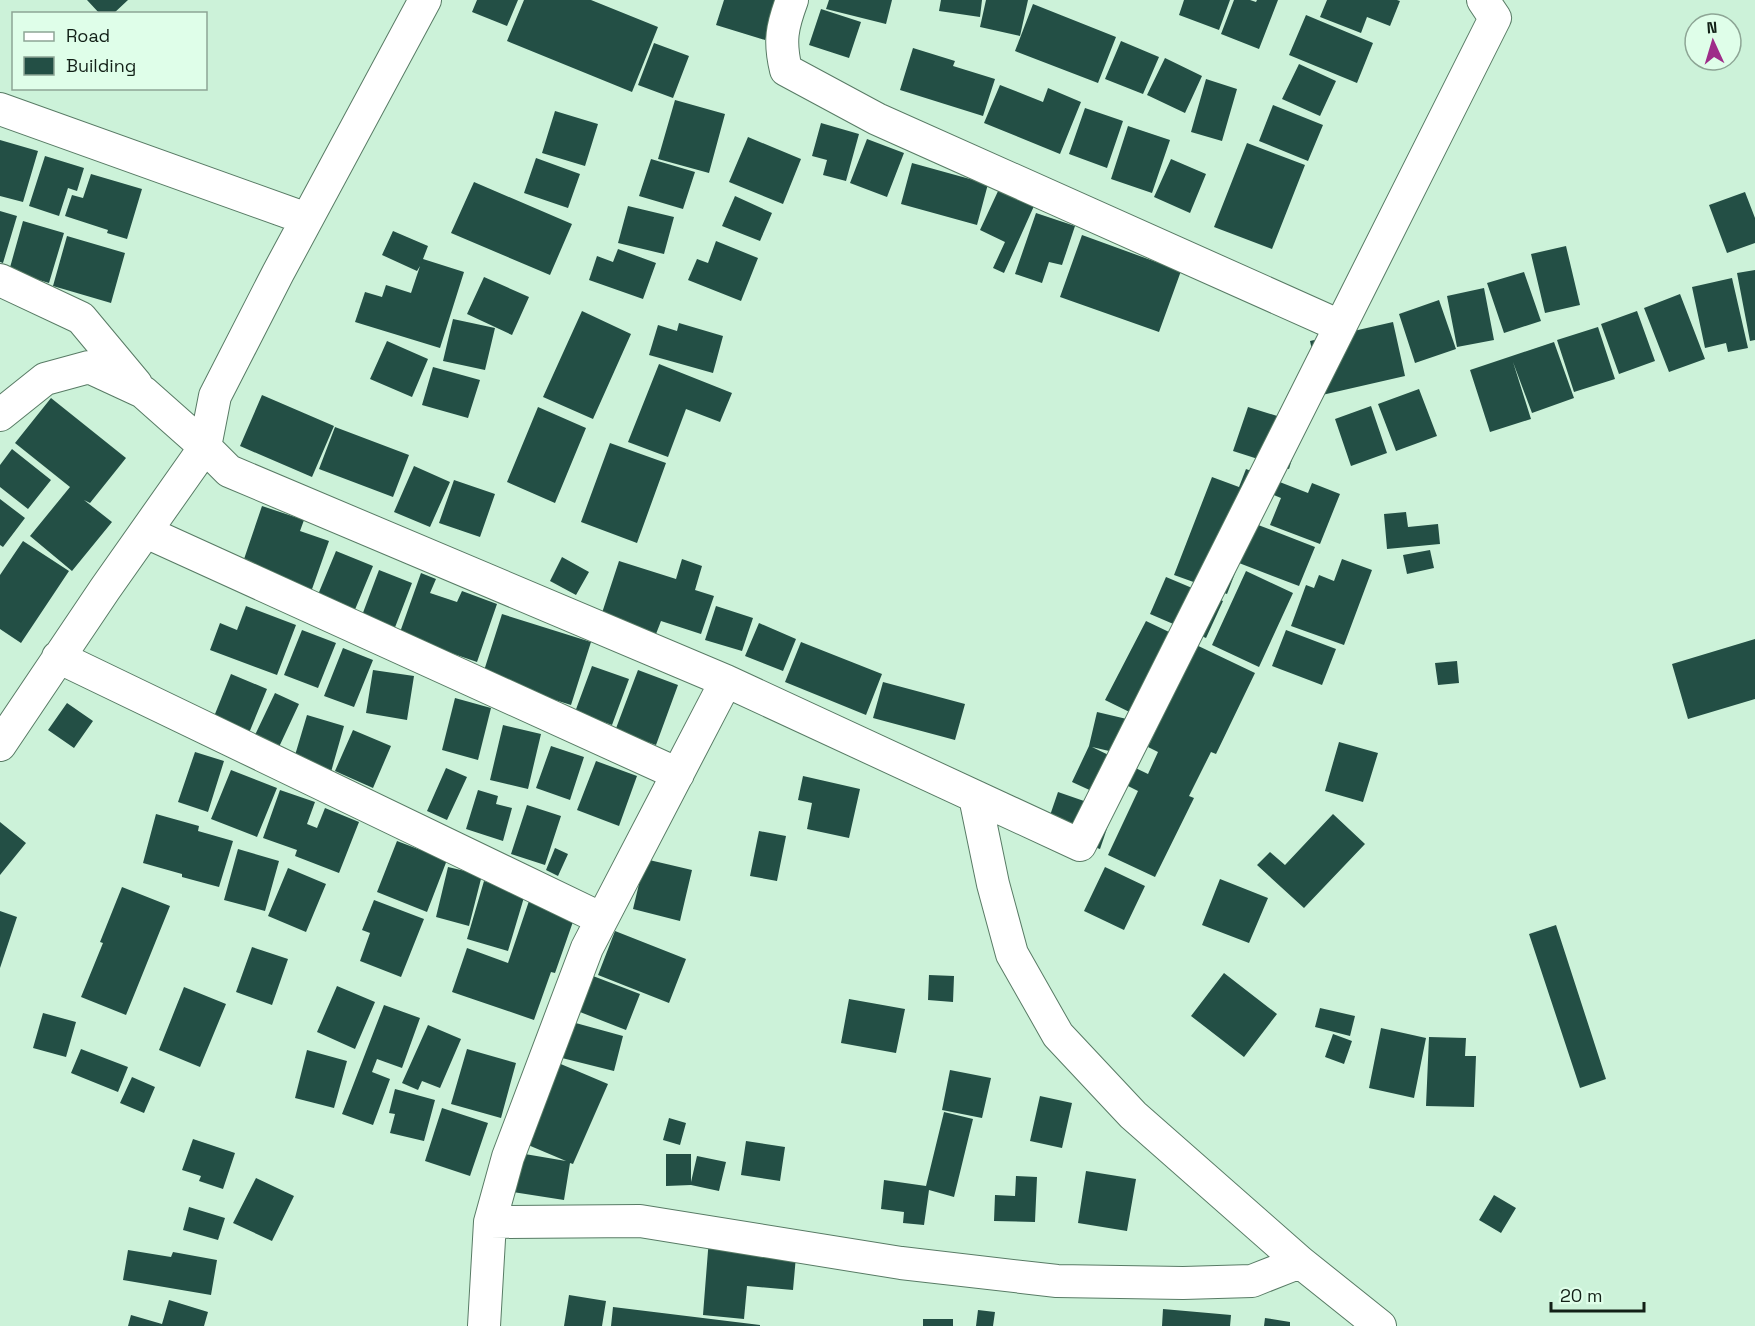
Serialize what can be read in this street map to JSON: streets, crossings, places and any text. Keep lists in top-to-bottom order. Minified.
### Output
{"legend":["Road","Building"],"scale_bar":"20 m","north":"top"}
